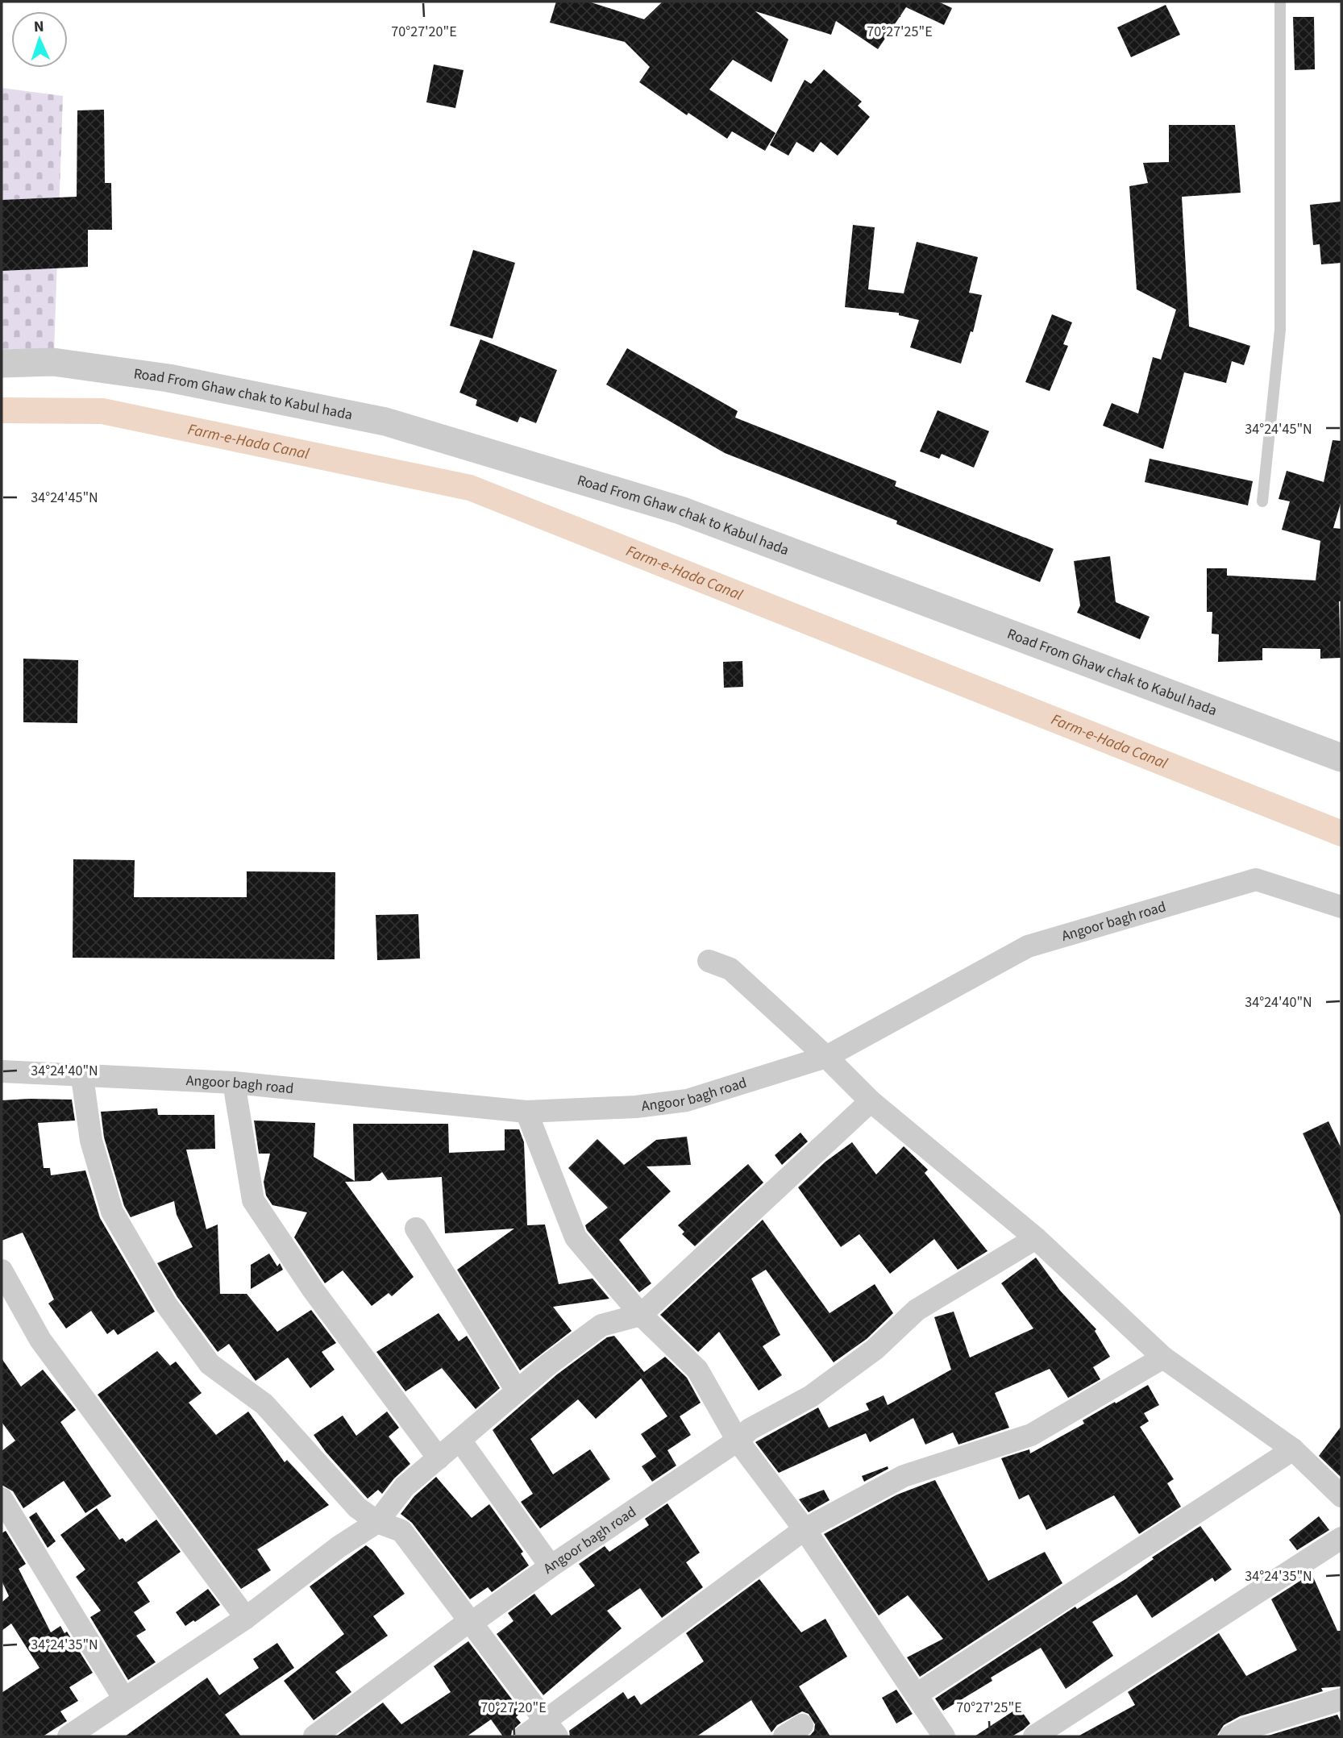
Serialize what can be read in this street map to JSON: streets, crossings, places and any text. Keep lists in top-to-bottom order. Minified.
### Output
{"streets":{"street":["Road From Ghaw chak to Kabul hada","Angoor bagh road"]},"water":["Farm-e-Hada Canal"],"north":"top","coordinates":["70°27'20\"E","70°27'25\"E","34°24'45\"N","34°24'40\"N","34°24'35\"N"]}
